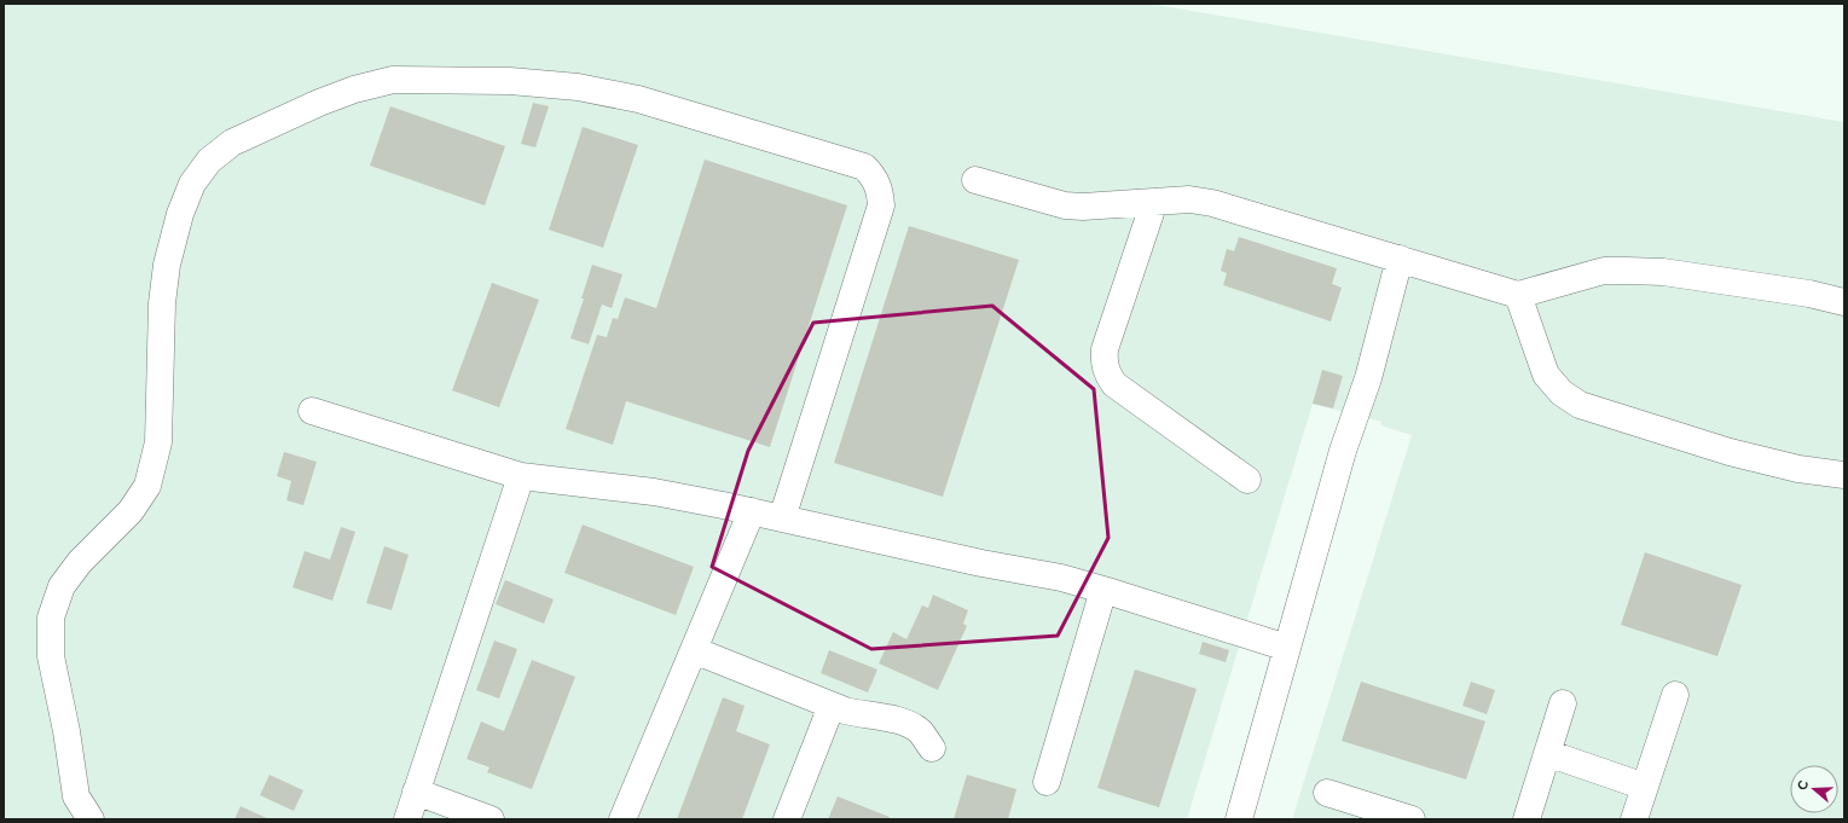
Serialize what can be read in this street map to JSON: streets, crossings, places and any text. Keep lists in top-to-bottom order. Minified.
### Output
{"north":"left"}
